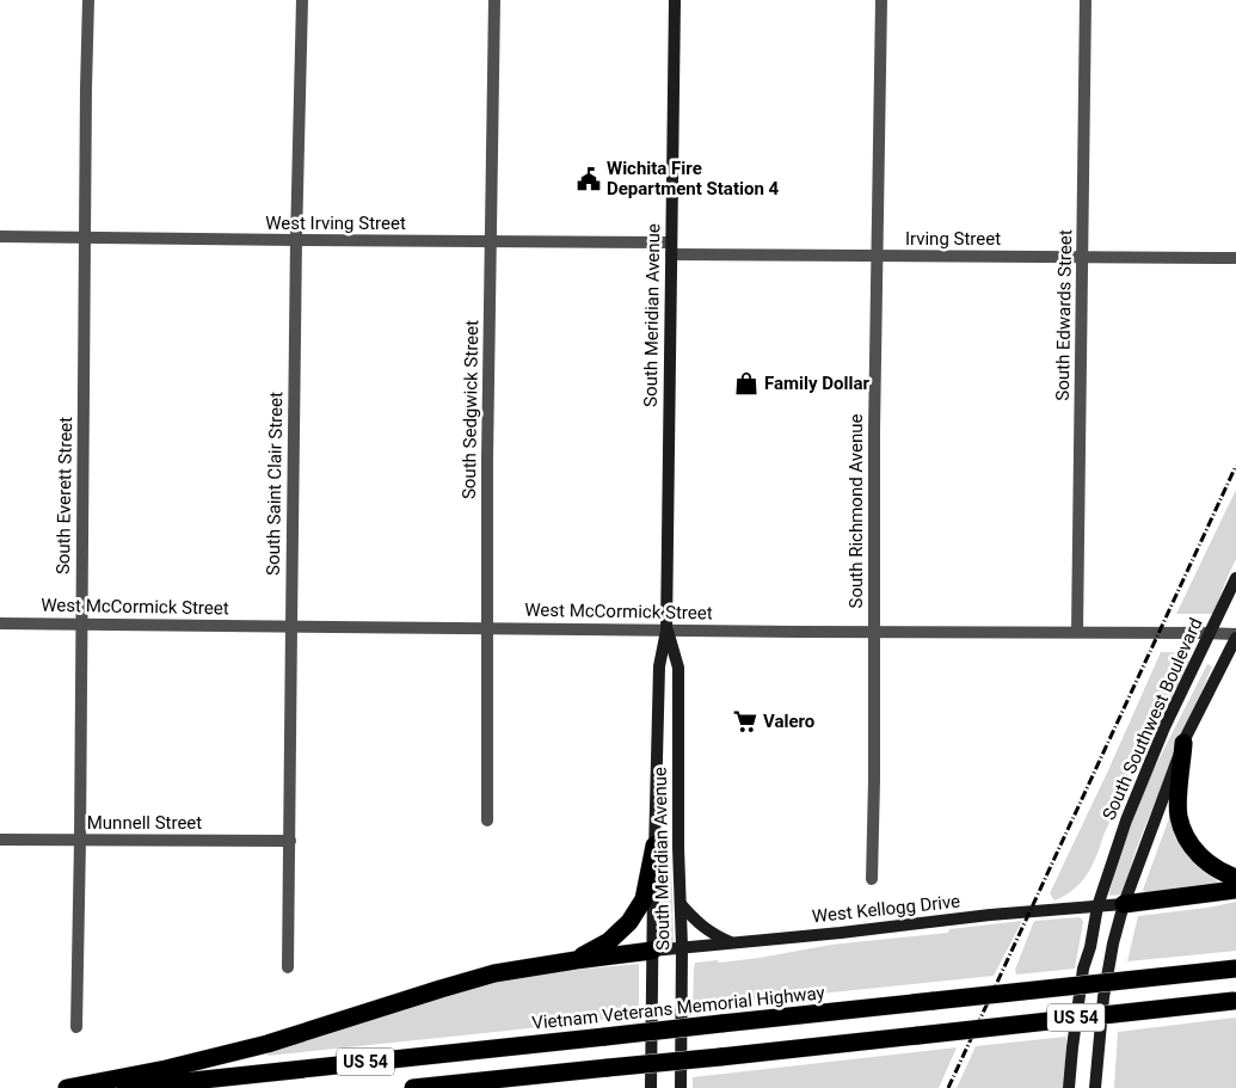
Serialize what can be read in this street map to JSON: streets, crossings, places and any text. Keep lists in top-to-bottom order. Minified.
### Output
{"streets":{"highway":["Vietnam Veterans Memorial Highway","US 54"],"main road":["South Meridian Avenue","South Southwest Boulevard","West Kellogg Drive"],"street":["West Irving Street","Irving Street","South Edwards Street","South Sedgwick Street","South Saint Clair Street","South Everett Street","South Richmond Avenue","West McCormick Street","Munnell Street"]},"crossings":[["West Irving Street","Irving Street"],["West Irving Street","South Meridian Avenue"],["West Irving Street","South Sedgwick Street"],["West Irving Street","South Saint Clair Street"],["West Irving Street","South Everett Street"],["Irving Street","South Meridian Avenue"],["Irving Street","South Edwards Street"],["Irving Street","South Richmond Avenue"],["South Meridian Avenue","West McCormick Street"],["South Meridian Avenue","West Kellogg Drive"],["South Edwards Street","West McCormick Street"],["South Sedgwick Street","West McCormick Street"],["South Saint Clair Street","West McCormick Street"],["South Saint Clair Street","Munnell Street"],["South Everett Street","West McCormick Street"],["South Everett Street","Munnell Street"],["South Richmond Avenue","West McCormick Street"],["West McCormick Street","South Southwest Boulevard"],["South Southwest Boulevard","West Kellogg Drive"]],"places":{"public building":["Wichita Fire Department Station 4"],"shop":["Family Dollar"],"supermarket":["Valero"]}}
